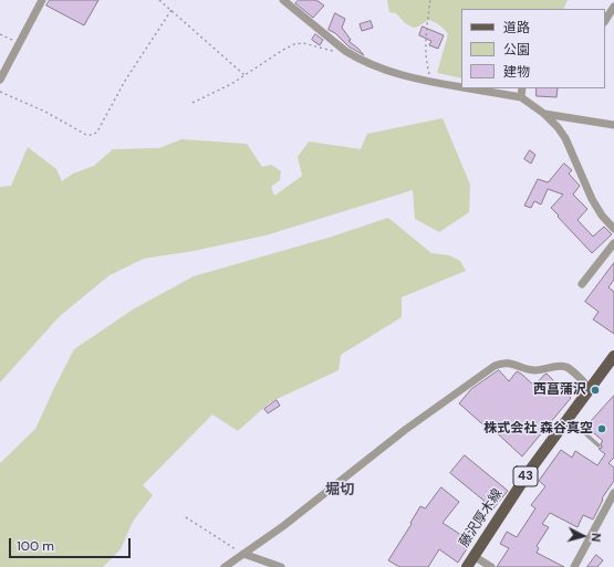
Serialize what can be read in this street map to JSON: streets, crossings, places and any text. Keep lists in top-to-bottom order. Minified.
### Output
{"streets":{"main road":["43","藤沢厚木線"]},"districts":["堀切"],"places":["西菖蒲沢","株式会社 森谷真空"],"legend":["道路","公園","建物"],"scale_bar":"100 m","north":"right"}
